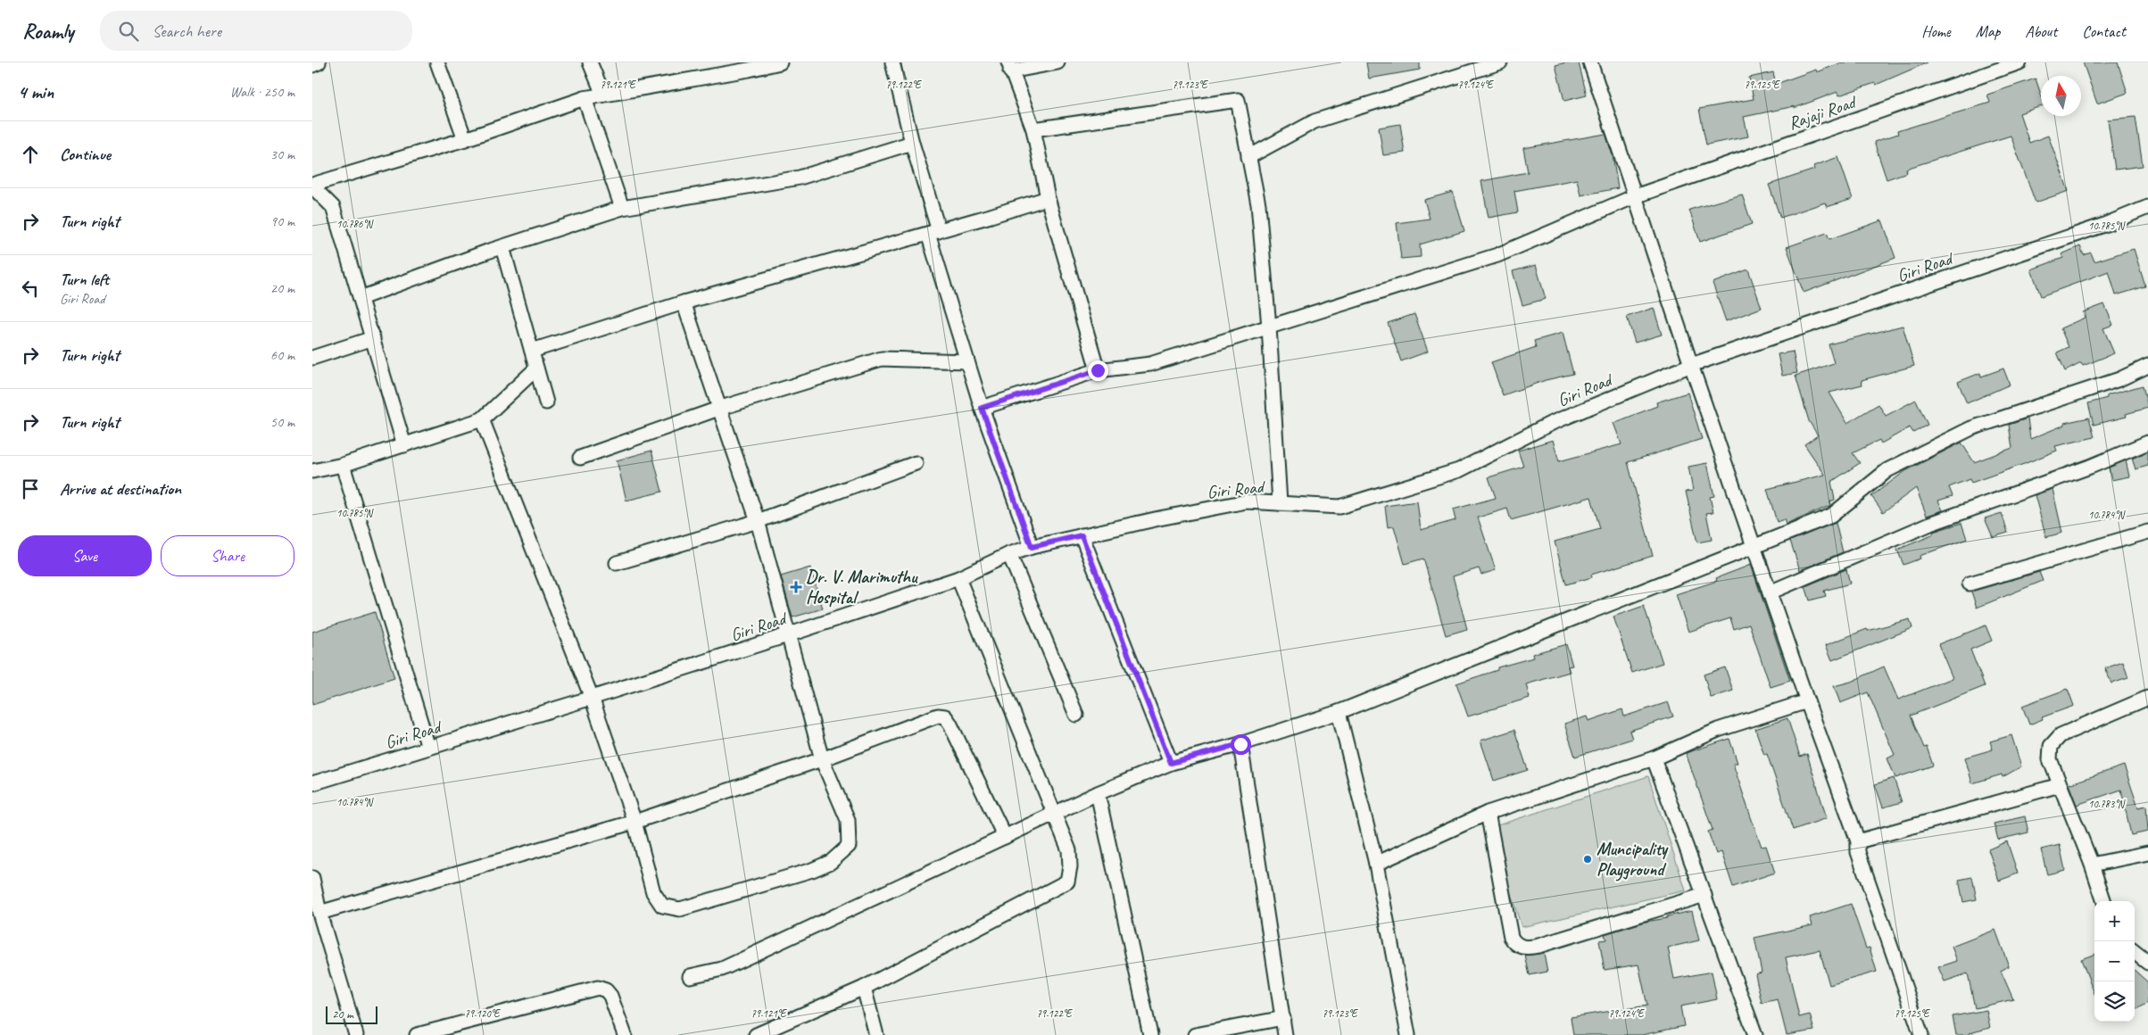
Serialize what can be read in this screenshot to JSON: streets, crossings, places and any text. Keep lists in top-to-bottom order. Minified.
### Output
{"streets":{"street":["Rajaji Road","Giri Road"]},"places":{"health":["Dr. V. Marimuthu Hospital"],"other":["Muncipality Playground"]},"scale_bar":"20 m","north":"top","page":{"header":"Roamly","search":"Search here","nav":["Home","Map","About","Contact"],"heading":["4 min","Walk · 250 m"],"list":[["Continue","30 m"],["Turn right","90 m"],["Turn left","Giri Road","20 m"],["Turn right","60 m"],["Turn right","50 m"],"Arrive at destination"],"buttons":["Save","Share"],"map_buttons":["+","−"],"scale":"20 m"},"coordinates":["79.121°E","79.122°E","79.123°E","79.124°E","79.125°E","10.786°N","10.785°N","10.784°N","10.783°N","79.120°E"]}
